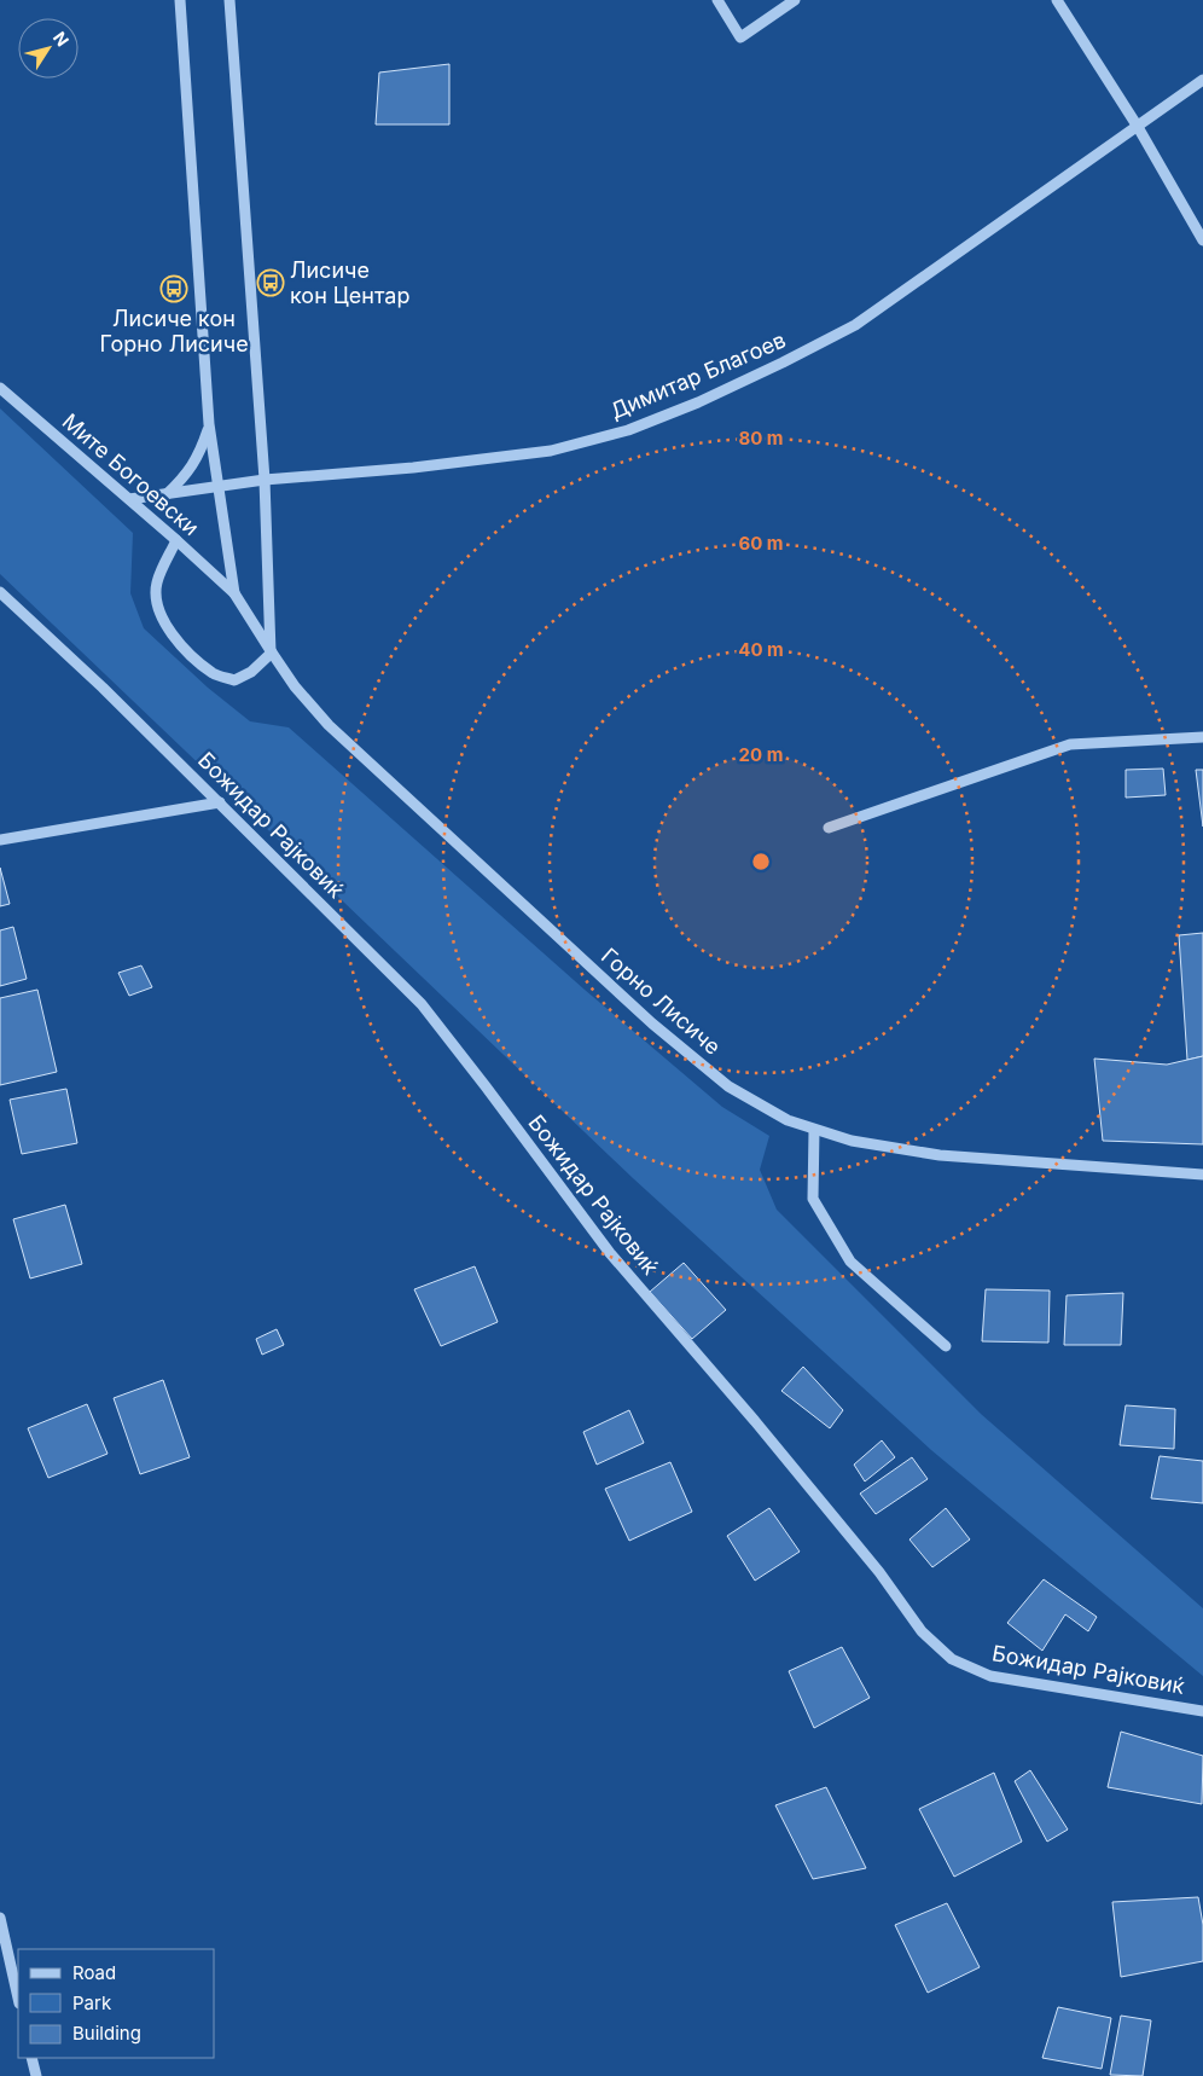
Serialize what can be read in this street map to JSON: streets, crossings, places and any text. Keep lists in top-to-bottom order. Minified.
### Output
{"streets":{"street":["Димитар Благоев","Мите Богоевски","Божидар Рајковиќ","Горно Лисиче"]},"crossings":[["Димитар Благоев","Мите Богоевски"],["Мите Богоевски","Горно Лисиче"]],"places":{"bus stop":["Лисиче кон Центар","Лисиче кон Горно Лисиче"]},"legend":["Road","Park","Building"],"north":"top right","rings":["80 m","60 m","40 m","20 m"]}
